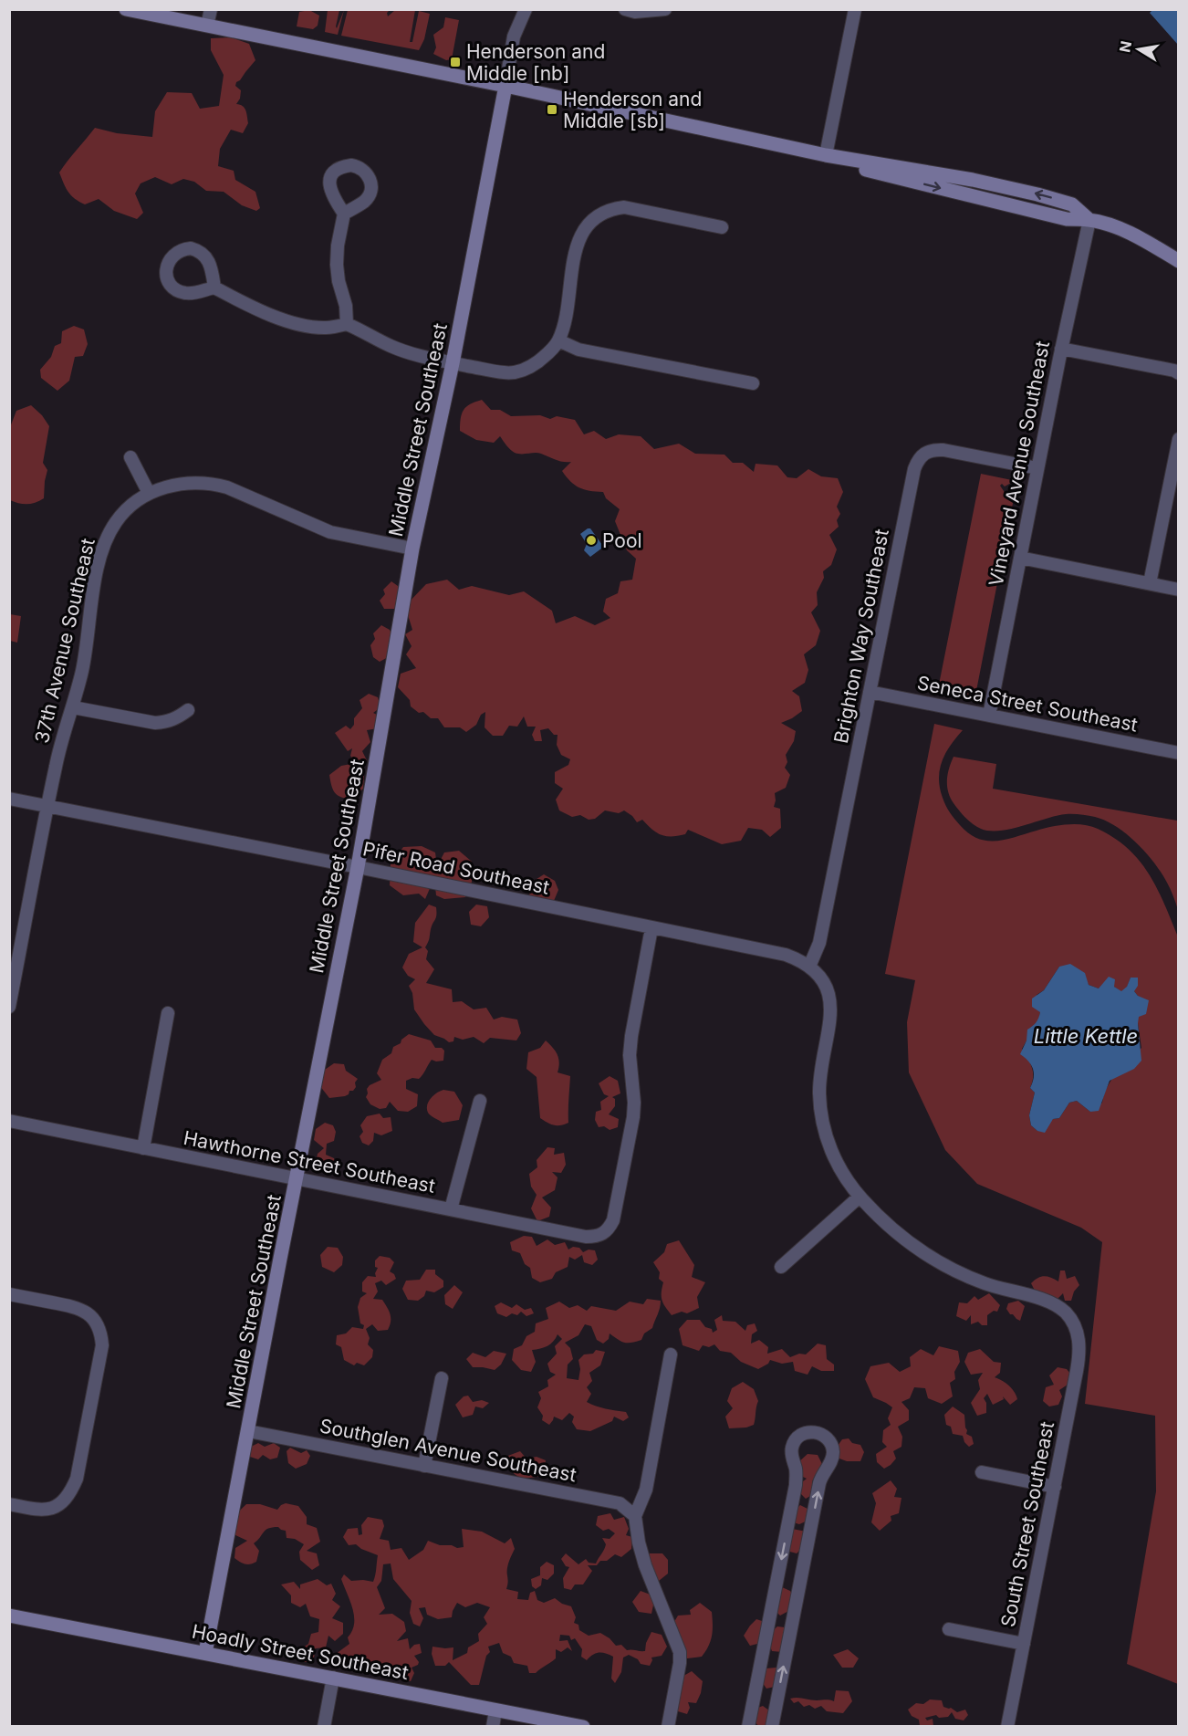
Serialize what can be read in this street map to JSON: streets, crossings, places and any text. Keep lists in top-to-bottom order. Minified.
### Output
{"streets":{"street":["Middle Street Southeast","Vineyard Avenue Southeast","Brighton Way Southeast","37th Avenue Southeast","Seneca Street Southeast","Pifer Road Southeast","Hawthorne Street Southeast","Southglen Avenue Southeast","South Street Southeast","Hoadly Street Southeast"]},"crossings":[["Middle Street Southeast","Pifer Road Southeast"],["Middle Street Southeast","Hawthorne Street Southeast"],["Middle Street Southeast","Southglen Avenue Southeast"],["Middle Street Southeast","Hoadly Street Southeast"],["Vineyard Avenue Southeast","Brighton Way Southeast"],["Vineyard Avenue Southeast","Seneca Street Southeast"],["Brighton Way Southeast","Seneca Street Southeast"],["Brighton Way Southeast","Pifer Road Southeast"],["37th Avenue Southeast","Pifer Road Southeast"],["Pifer Road Southeast","Hawthorne Street Southeast"],["Pifer Road Southeast","South Street Southeast"]],"water":["Little Kettle"],"places":{"transit":["Henderson and Middle [nb]","Henderson and Middle [sb]"],"other":["Pool"]},"north":"left"}
